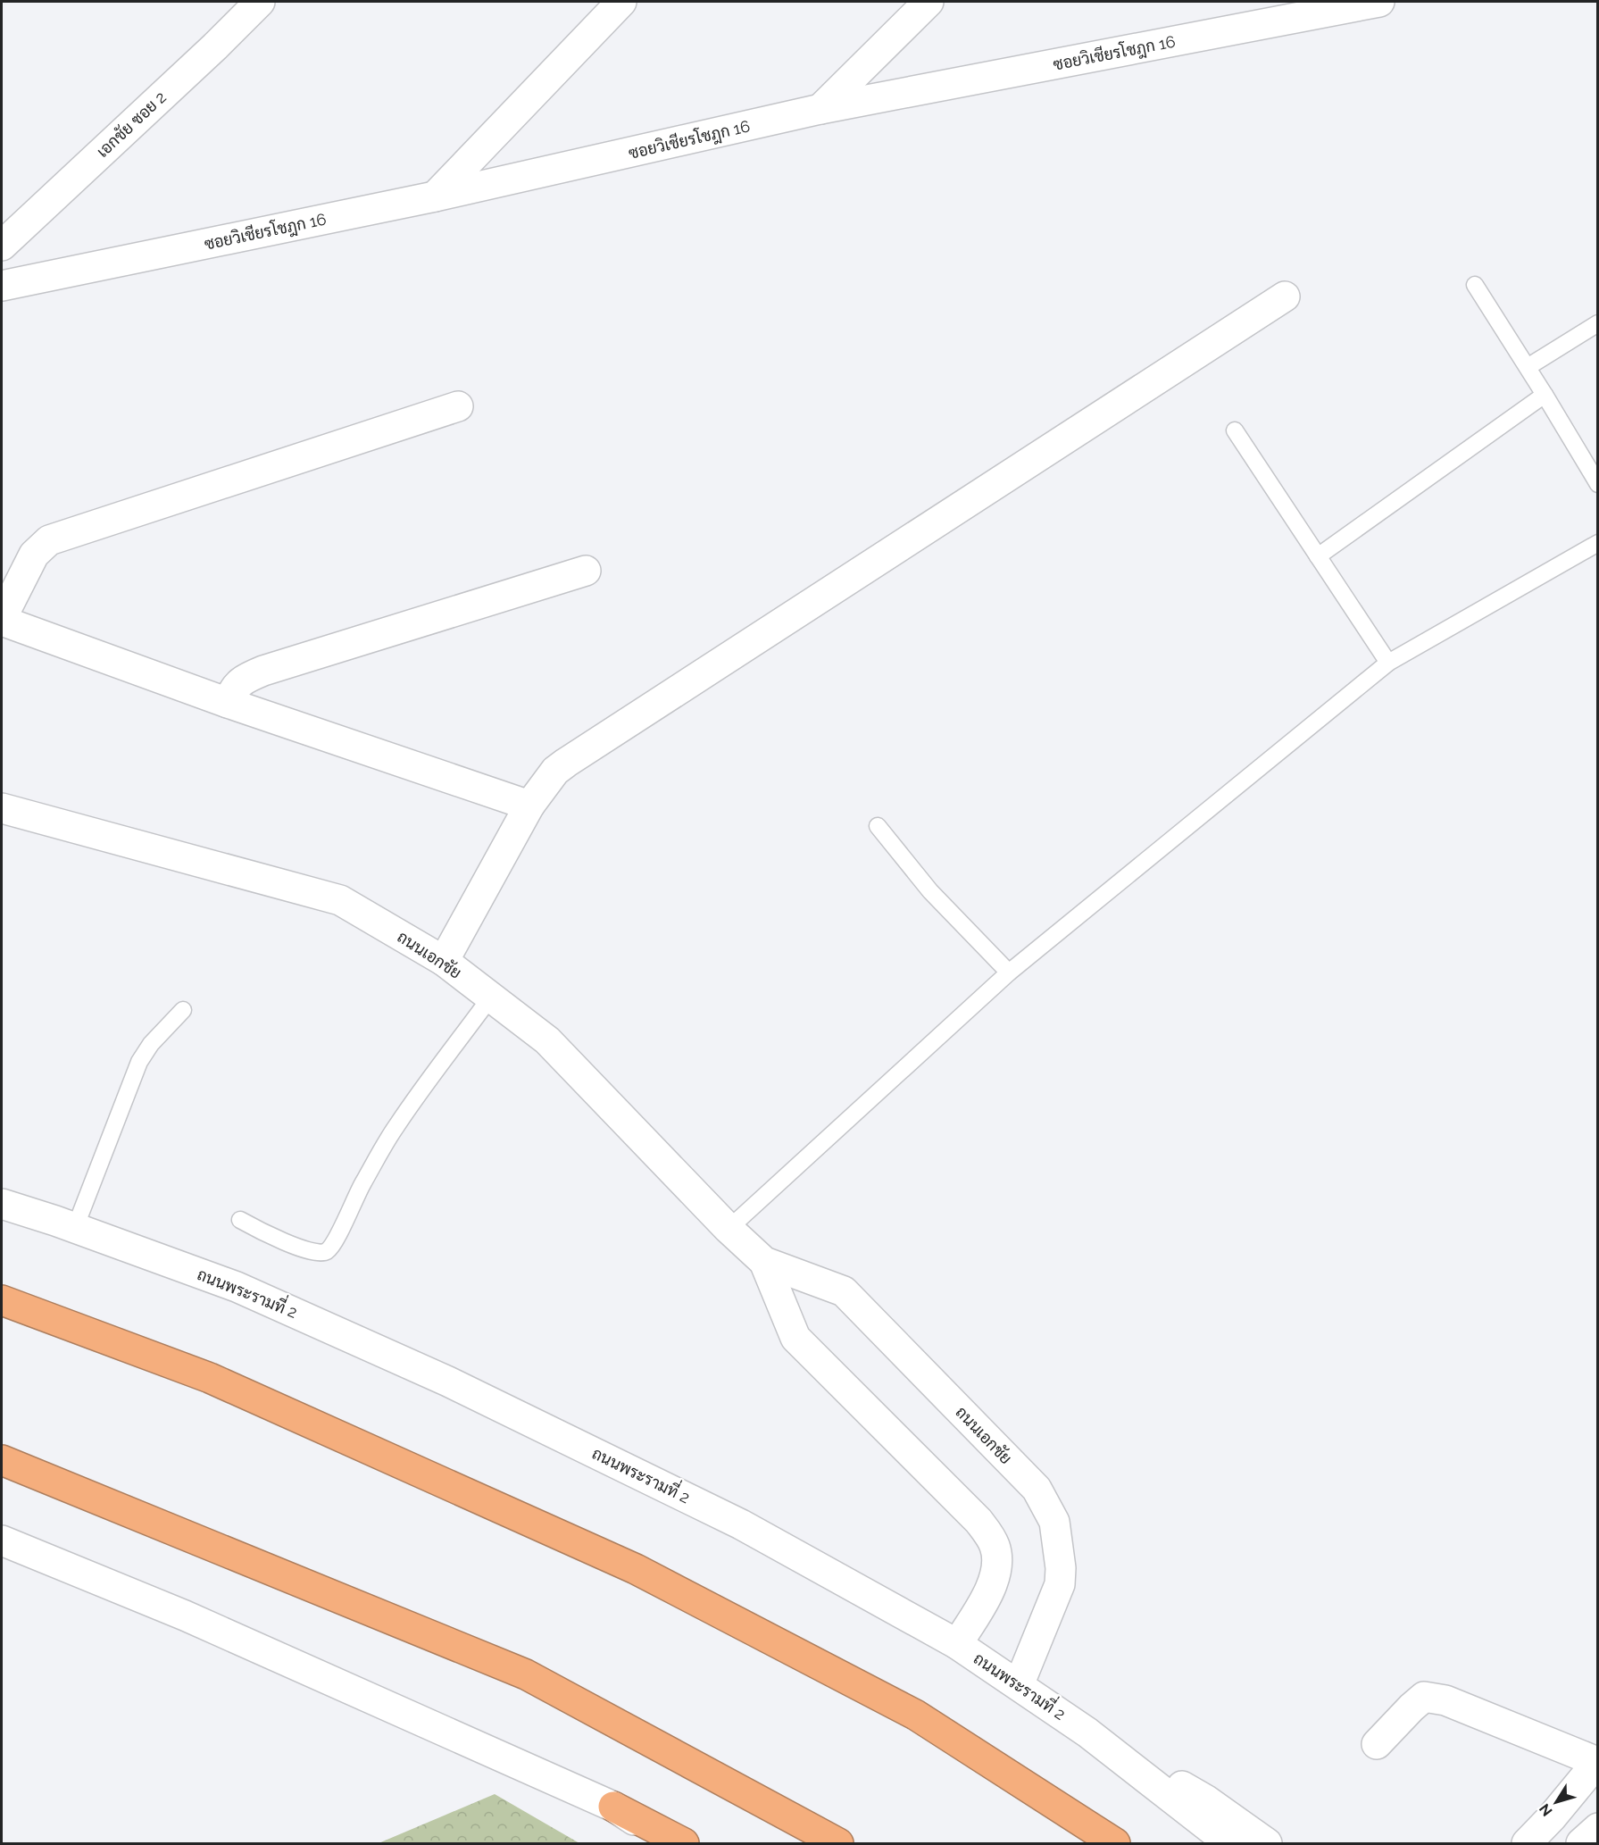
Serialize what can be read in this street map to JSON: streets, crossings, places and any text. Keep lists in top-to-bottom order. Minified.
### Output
{"streets":{"street":["ซอยวิเชียรโชฎก 16","เอกชัย ซอย 2","ถนนเอกชัย","ถนนพระรามที่ 2"]},"crossings":[["ถนนเอกชัย","ถนนพระรามที่ 2"]],"north":"bottom left"}
